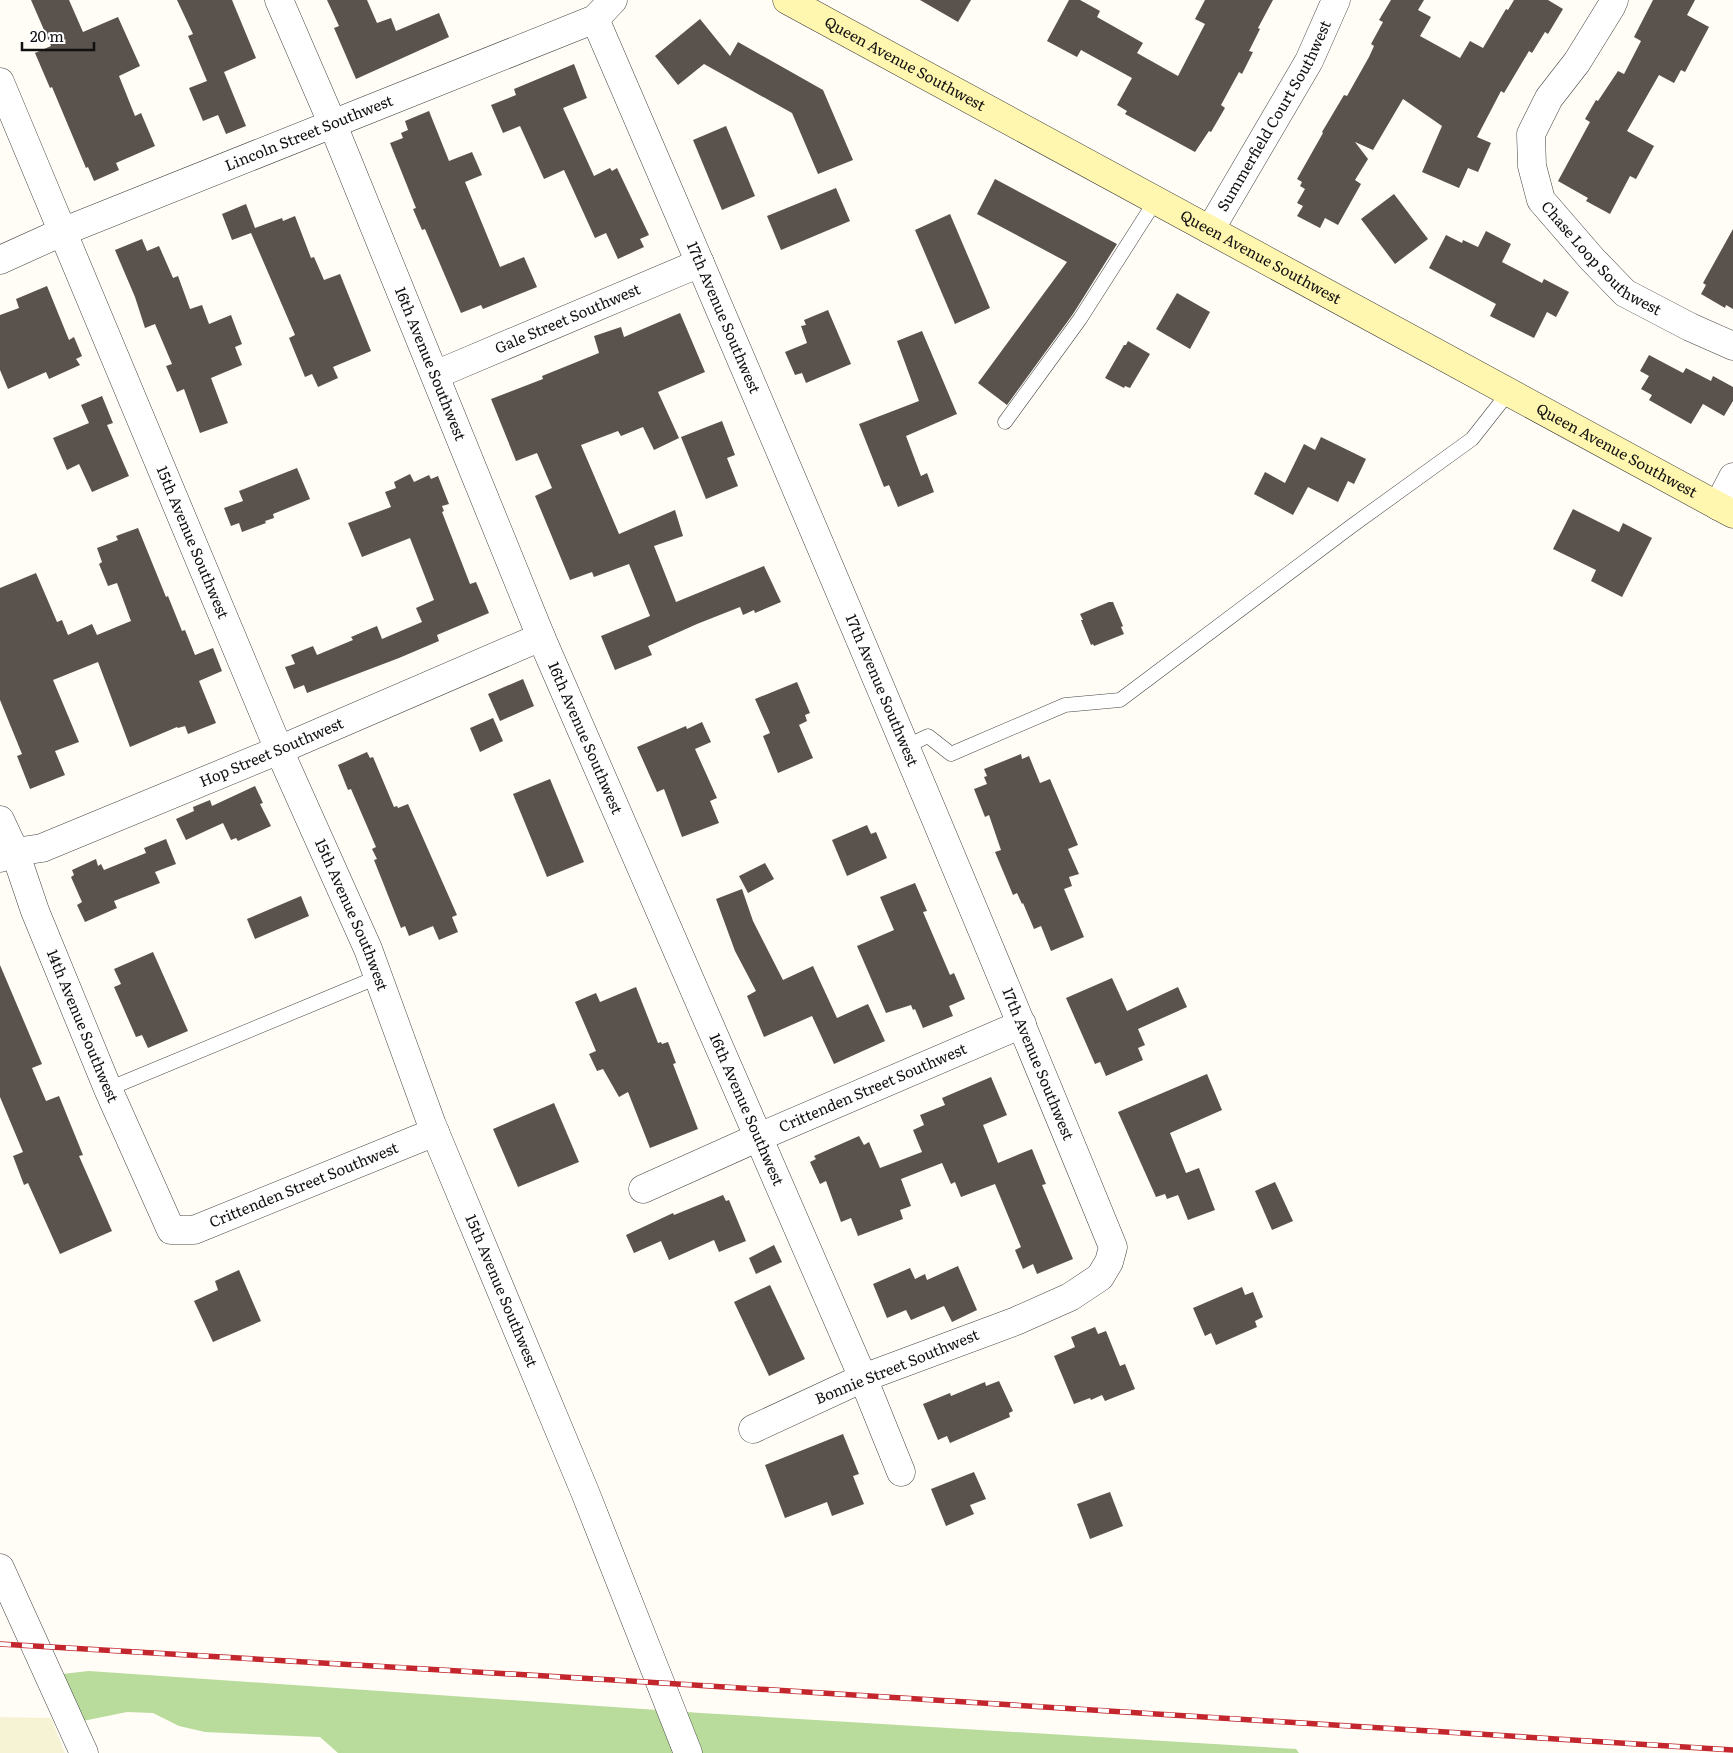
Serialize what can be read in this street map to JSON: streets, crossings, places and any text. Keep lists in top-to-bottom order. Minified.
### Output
{"streets":{"main road":["Queen Avenue Southwest"],"street":["Summerfield Court Southwest","Lincoln Street Southwest","Chase Loop Southwest","17th Avenue Southwest","Gale Street Southwest","16th Avenue Southwest","15th Avenue Southwest","Hop Street Southwest","14th Avenue Southwest","Crittenden Street Southwest","Bonnie Street Southwest"]},"crossings":[["Queen Avenue Southwest","Summerfield Court Southwest"],["Lincoln Street Southwest","17th Avenue Southwest"],["Lincoln Street Southwest","16th Avenue Southwest"],["Lincoln Street Southwest","15th Avenue Southwest"],["17th Avenue Southwest","Gale Street Southwest"],["17th Avenue Southwest","Crittenden Street Southwest"],["17th Avenue Southwest","Bonnie Street Southwest"],["Gale Street Southwest","16th Avenue Southwest"],["16th Avenue Southwest","Hop Street Southwest"],["16th Avenue Southwest","Crittenden Street Southwest"],["16th Avenue Southwest","Bonnie Street Southwest"],["15th Avenue Southwest","Hop Street Southwest"],["15th Avenue Southwest","Crittenden Street Southwest"],["Hop Street Southwest","14th Avenue Southwest"],["14th Avenue Southwest","Crittenden Street Southwest"]],"scale_bar":"20 m"}
